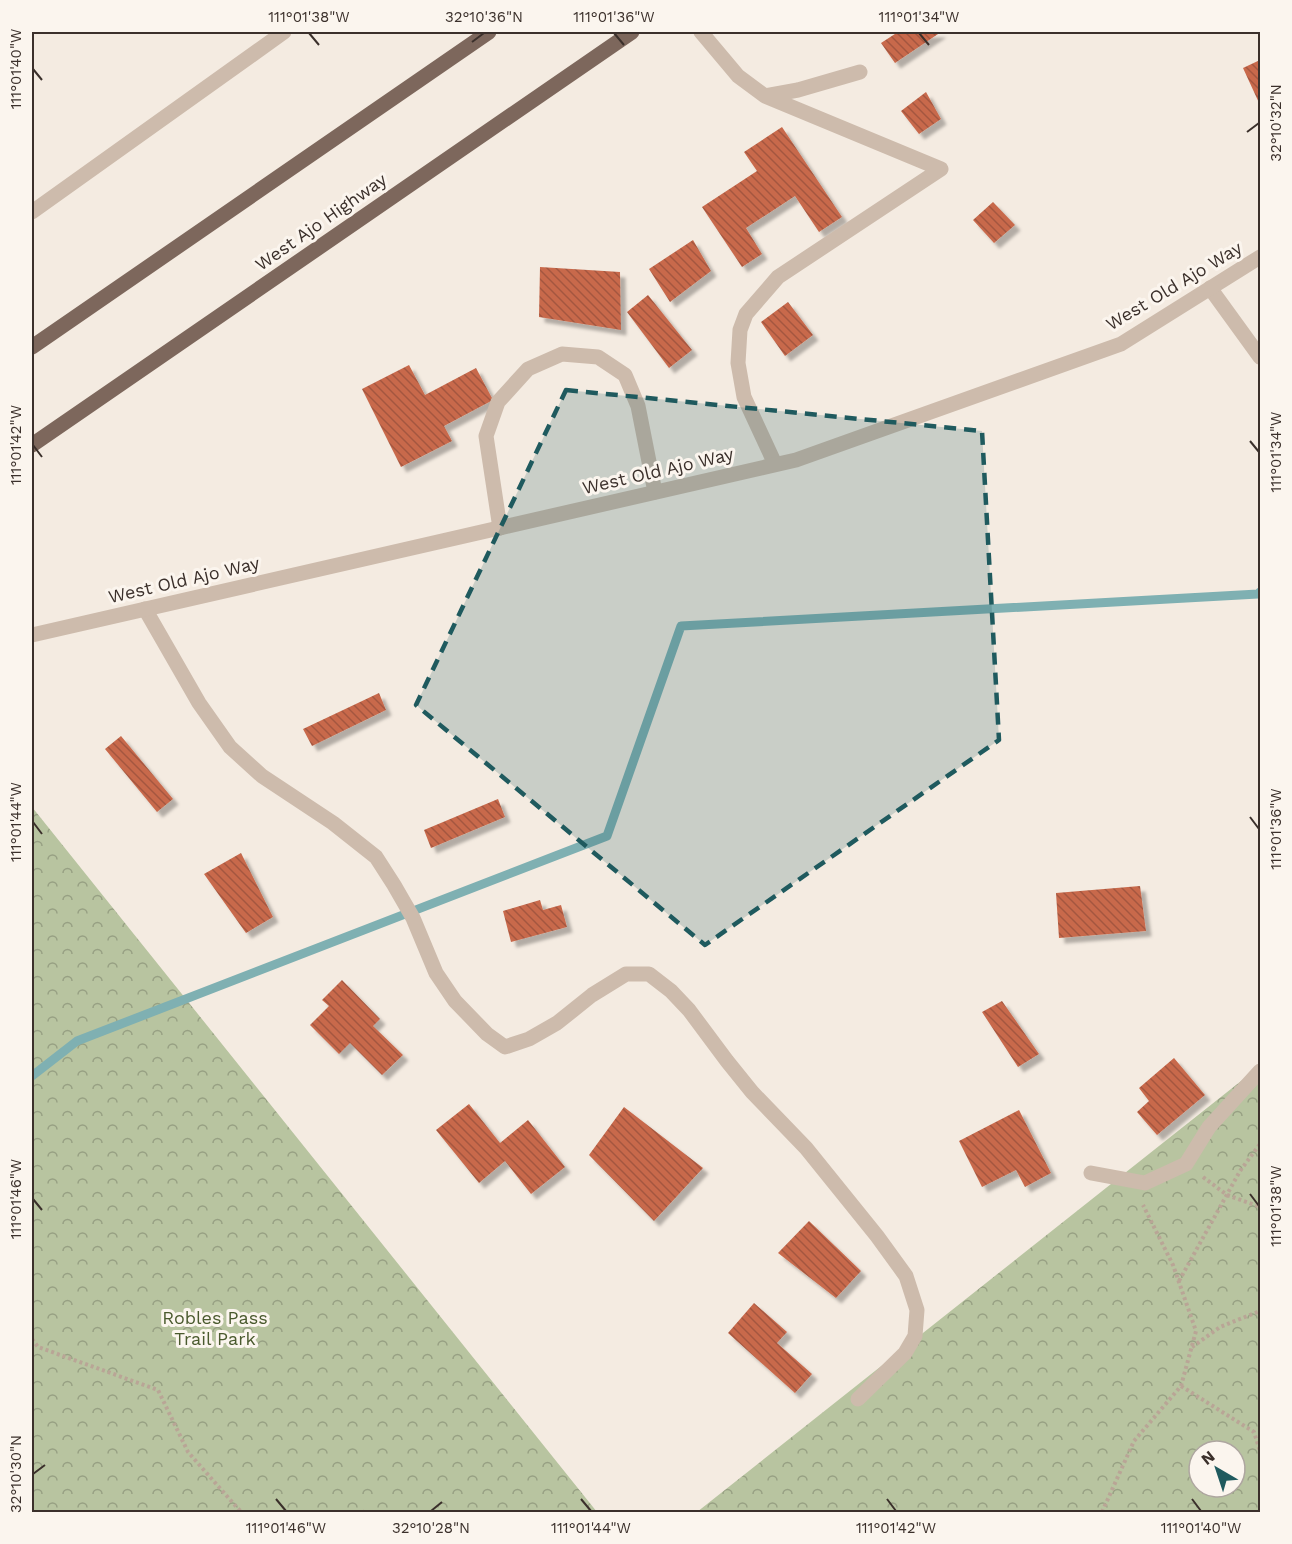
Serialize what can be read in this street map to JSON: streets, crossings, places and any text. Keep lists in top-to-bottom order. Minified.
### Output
{"streets":{"main road":["West Ajo Highway"],"street":["West Old Ajo Way"]},"parks":["Robles Pass Trail Park"],"north":"top left","coordinates":["111°01'38\"W","32°10'36\"N","111°01'36\"W","111°01'34\"W","111°01'40\"W","32°10'32\"N","111°01'42\"W","111°01'44\"W","111°01'46\"W","32°10'30\"N","32°10'28\"N"]}
